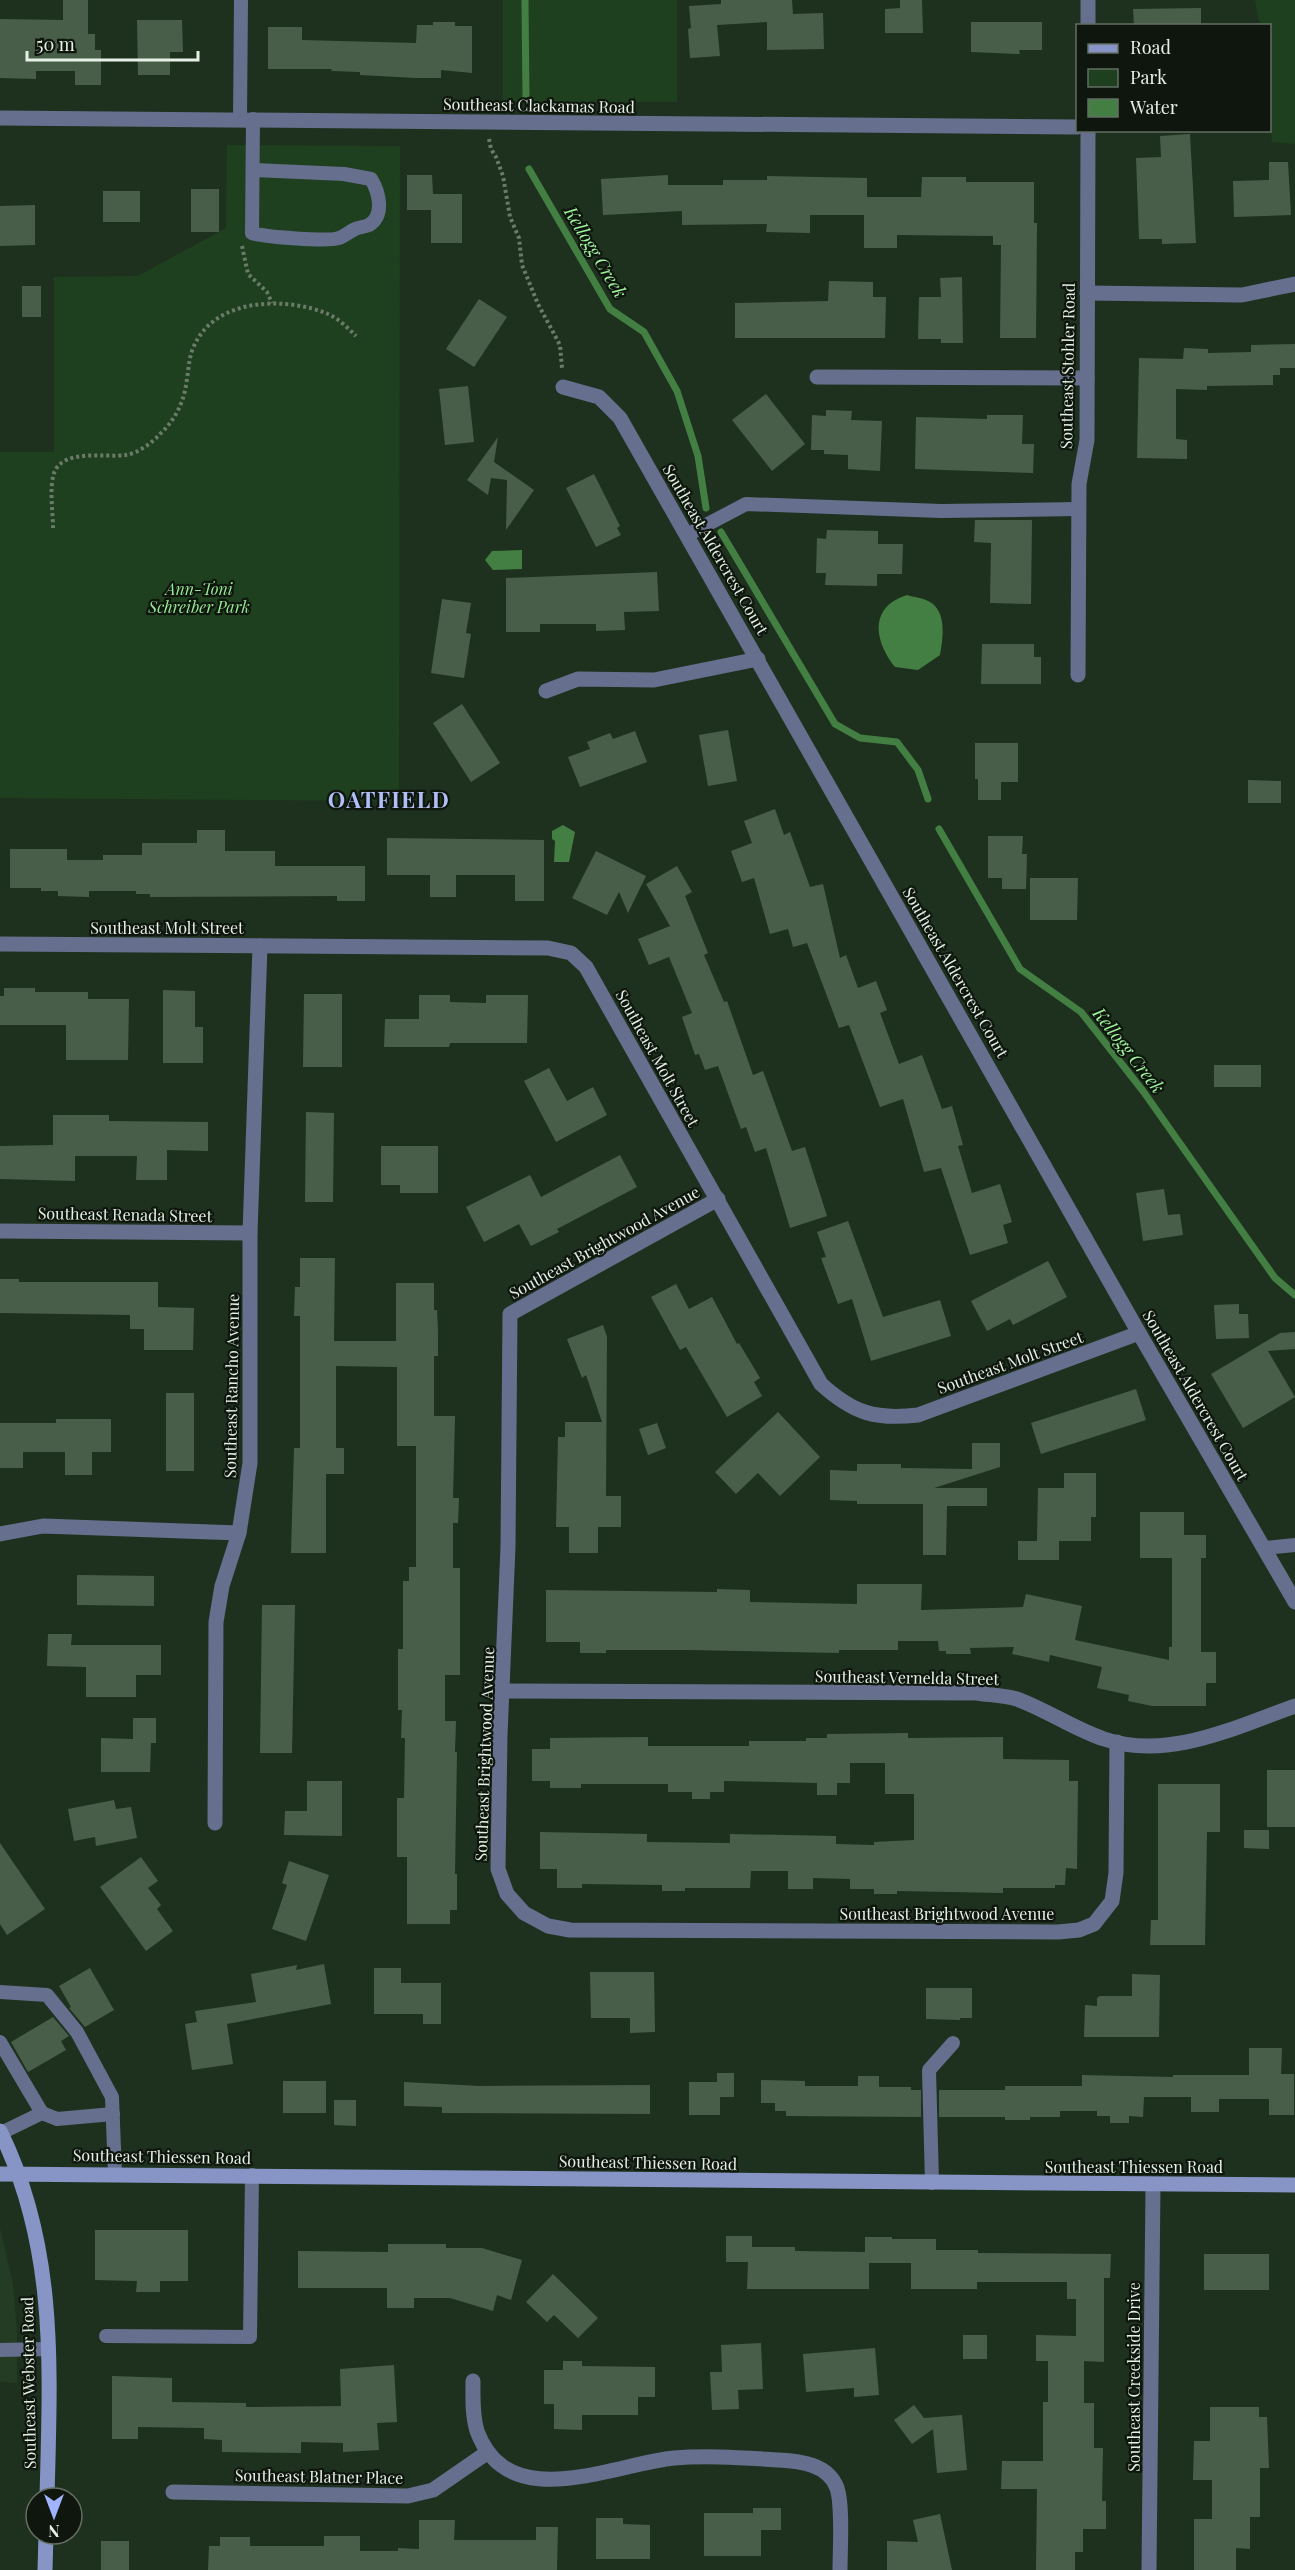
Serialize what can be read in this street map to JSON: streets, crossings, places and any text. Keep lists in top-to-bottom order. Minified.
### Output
{"streets":{"main road":["Southeast Thiessen Road","Southeast Webster Road"],"street":["Southeast Clackamas Road","Southeast Stohler Road","Southeast Aldercrest Court","Southeast Molt Street","Southeast Renada Street","Southeast Brightwood Avenue","Southeast Rancho Avenue","Southeast Vernelda Street","Southeast Creekside Drive","Southeast Blatner Place"]},"crossings":[["Southeast Aldercrest Court","Southeast Molt Street"],["Southeast Molt Street","Southeast Brightwood Avenue"],["Southeast Molt Street","Southeast Rancho Avenue"],["Southeast Renada Street","Southeast Rancho Avenue"],["Southeast Brightwood Avenue","Southeast Vernelda Street"],["Southeast Thiessen Road","Southeast Creekside Drive"],["Southeast Thiessen Road","Southeast Webster Road"]],"districts":["OATFIELD"],"water":["Kellogg Creek"],"parks":["Ann-Toni Schreiber Park"],"legend":["Road","Park","Water"],"scale_bar":"50 m","north":"bottom"}
